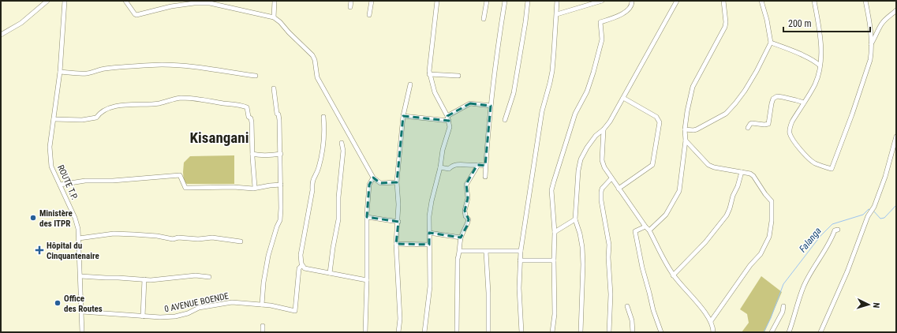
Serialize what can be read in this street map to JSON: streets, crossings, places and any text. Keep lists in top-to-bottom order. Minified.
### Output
{"streets":{"street":["ROUTE T.P.","0 AVENUE BOENDE"]},"crossings":[["ROUTE T.P.","0 AVENUE BOENDE"]],"districts":["Kisangani"],"water":["Falanga"],"places":{"other":["Ministère des ITPR","Office des Routes"],"health":["Hôpital du Cinquantenaire"]},"scale_bar":"200 m","north":"right"}
